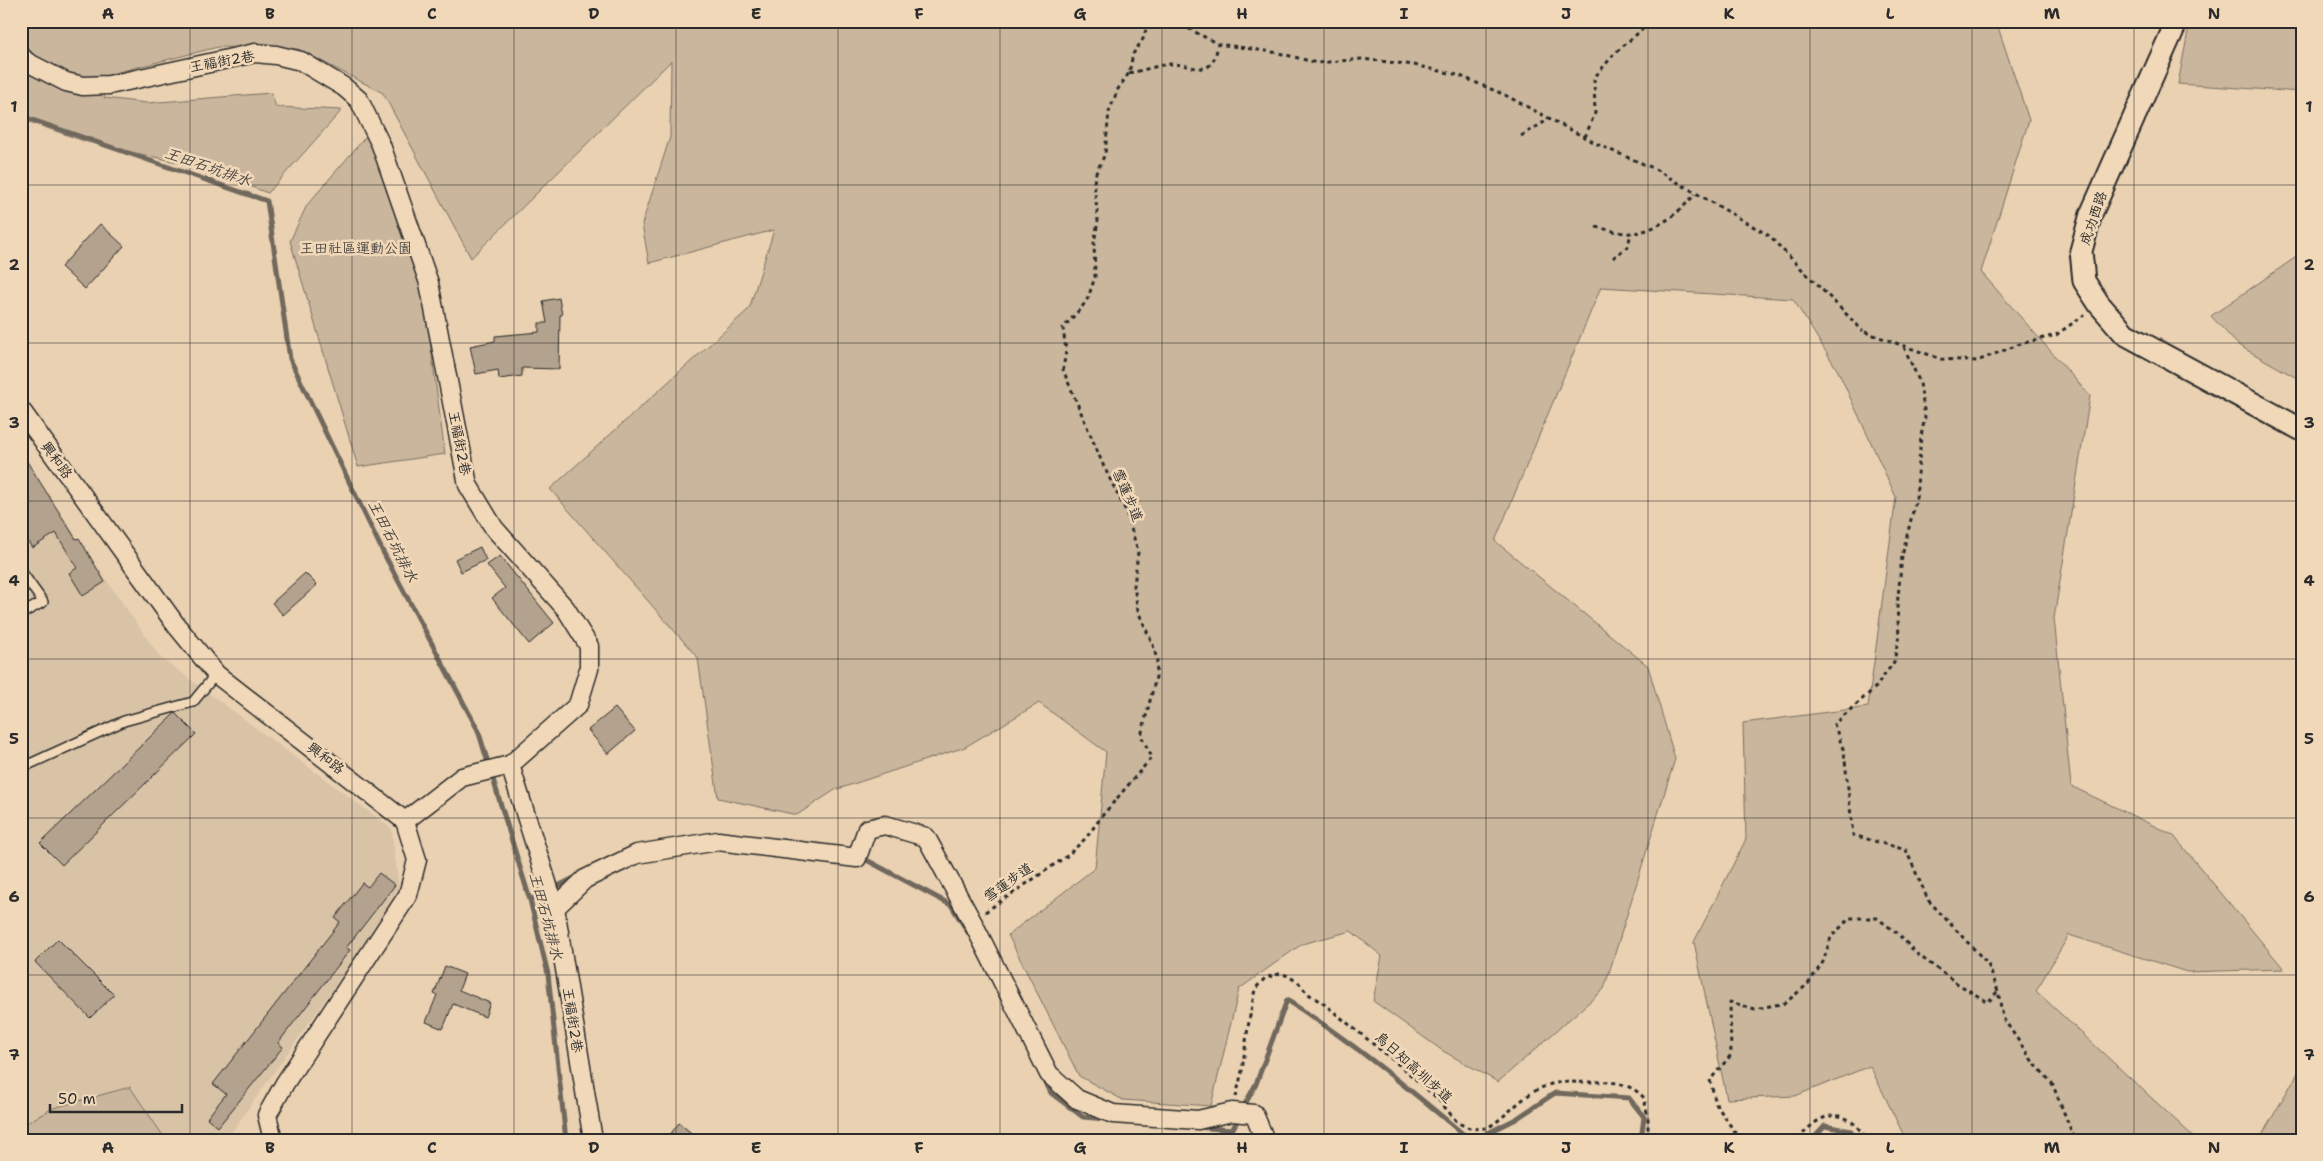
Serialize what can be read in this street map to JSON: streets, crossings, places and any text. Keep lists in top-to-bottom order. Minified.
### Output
{"streets":{"street":["王福街2巷","成功西路","興和路"],"path":["雪蓮步道","烏日知高圳步道"]},"water":["王田石坑排水"],"parks":["王田社區運動公園"],"scale_bar":"50 m","grid":{"columns":["A","B","C","D","E","F","G","H","I","J","K","L","M","N"],"rows":["1","2","3","4","5","6","7"]}}
